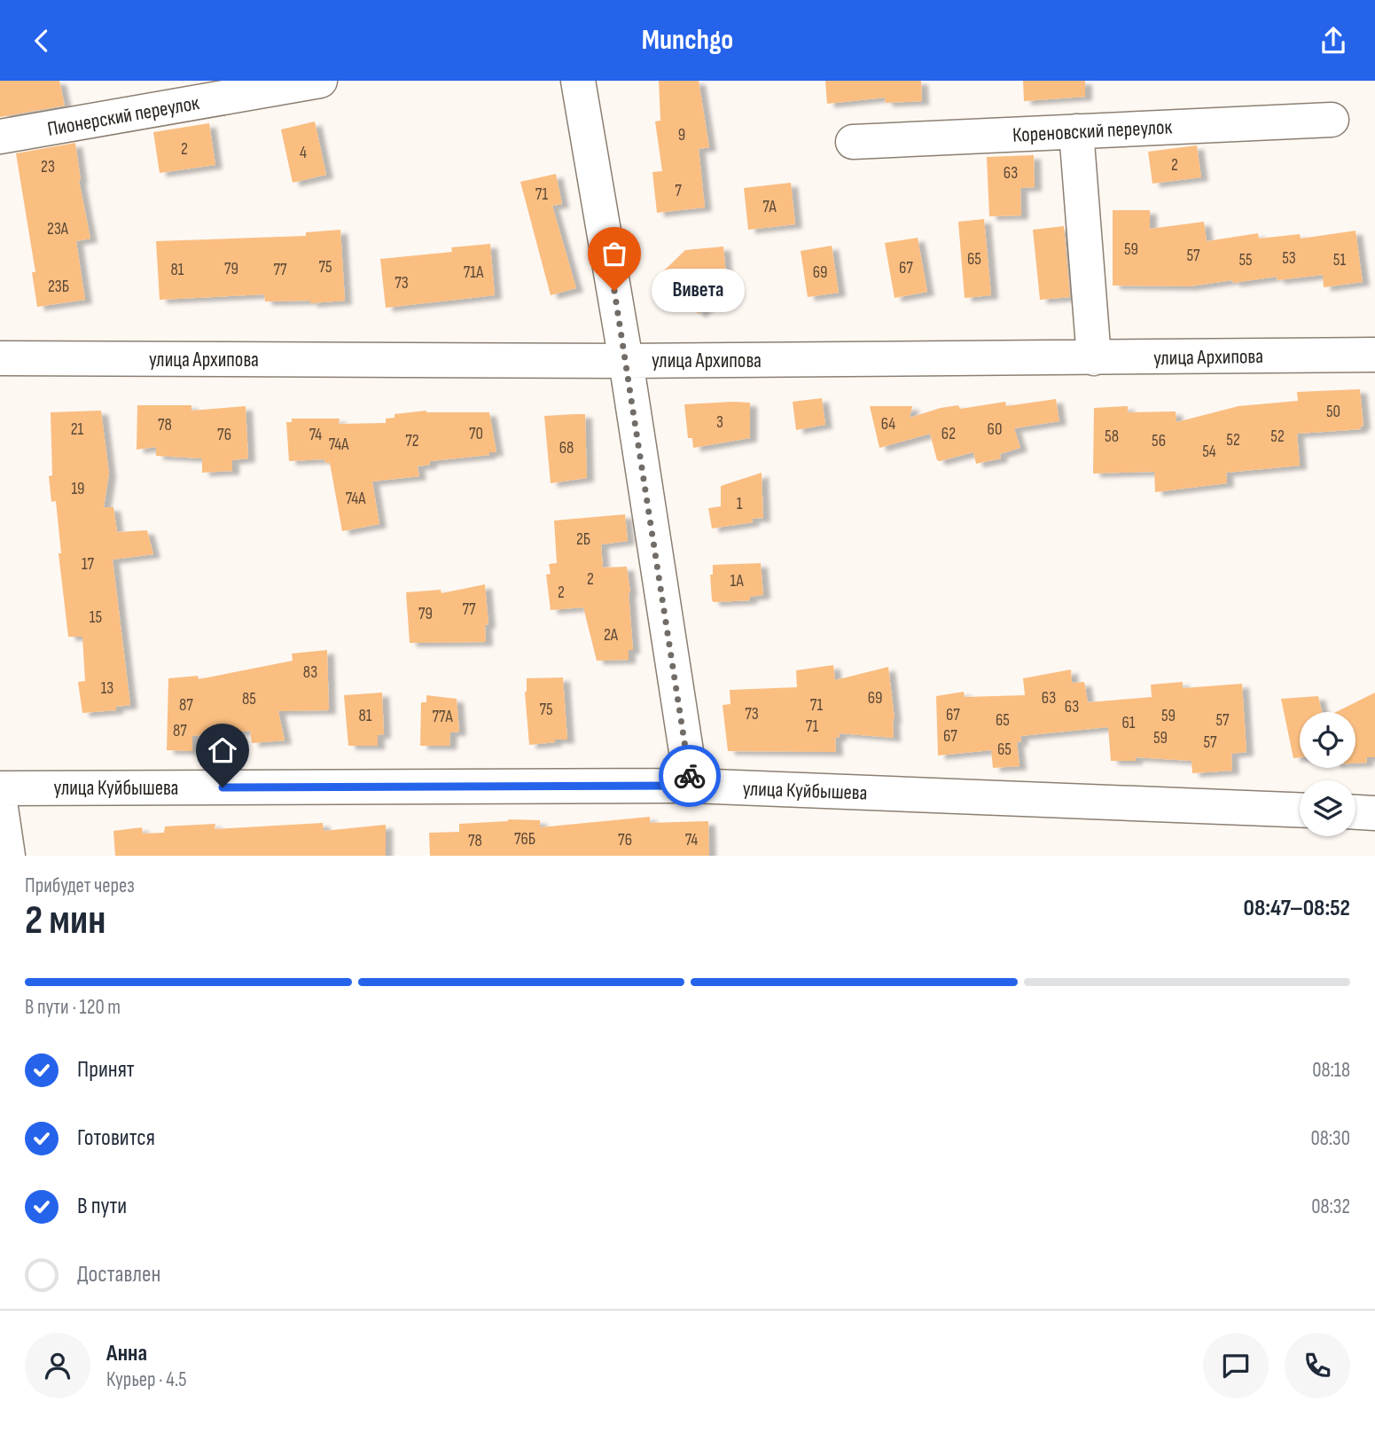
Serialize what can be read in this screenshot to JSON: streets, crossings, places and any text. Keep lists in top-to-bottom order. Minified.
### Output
{"streets":{"street":["Пионерский переулок","Кореновский переулок","улица Архипова","улица Куйбышева"]},"places":["Вивета"],"house_numbers":["9","2","4","2","23","63","7","71","7А","23А","59","57","53","65","55","51","75","67","79","81","77","71А","69","73","23Б","50","3","64","78","21","60","70","62","76","74","58","52","52","72","56","74А","68","54","19","74А","1","2Б","17","2","1А","2","77","79","15","2А","83","13","69","63","85","87","71","63","75","73","67","81","59","77А","65","57","61","71","87","67","59","57","65","76Б","76","74","78"],"page":{"header":"Munchgo","bubble":"Вивета","heading":["2 мин","Прибудет через","08:47–08:52"],"panel":["Анна","Курьер · 4.5"],"bar":"В пути · 120 m","list":[["Принят","08:18"],["Готовится","08:30"],["В пути","08:32"],"Доставлен"]}}
